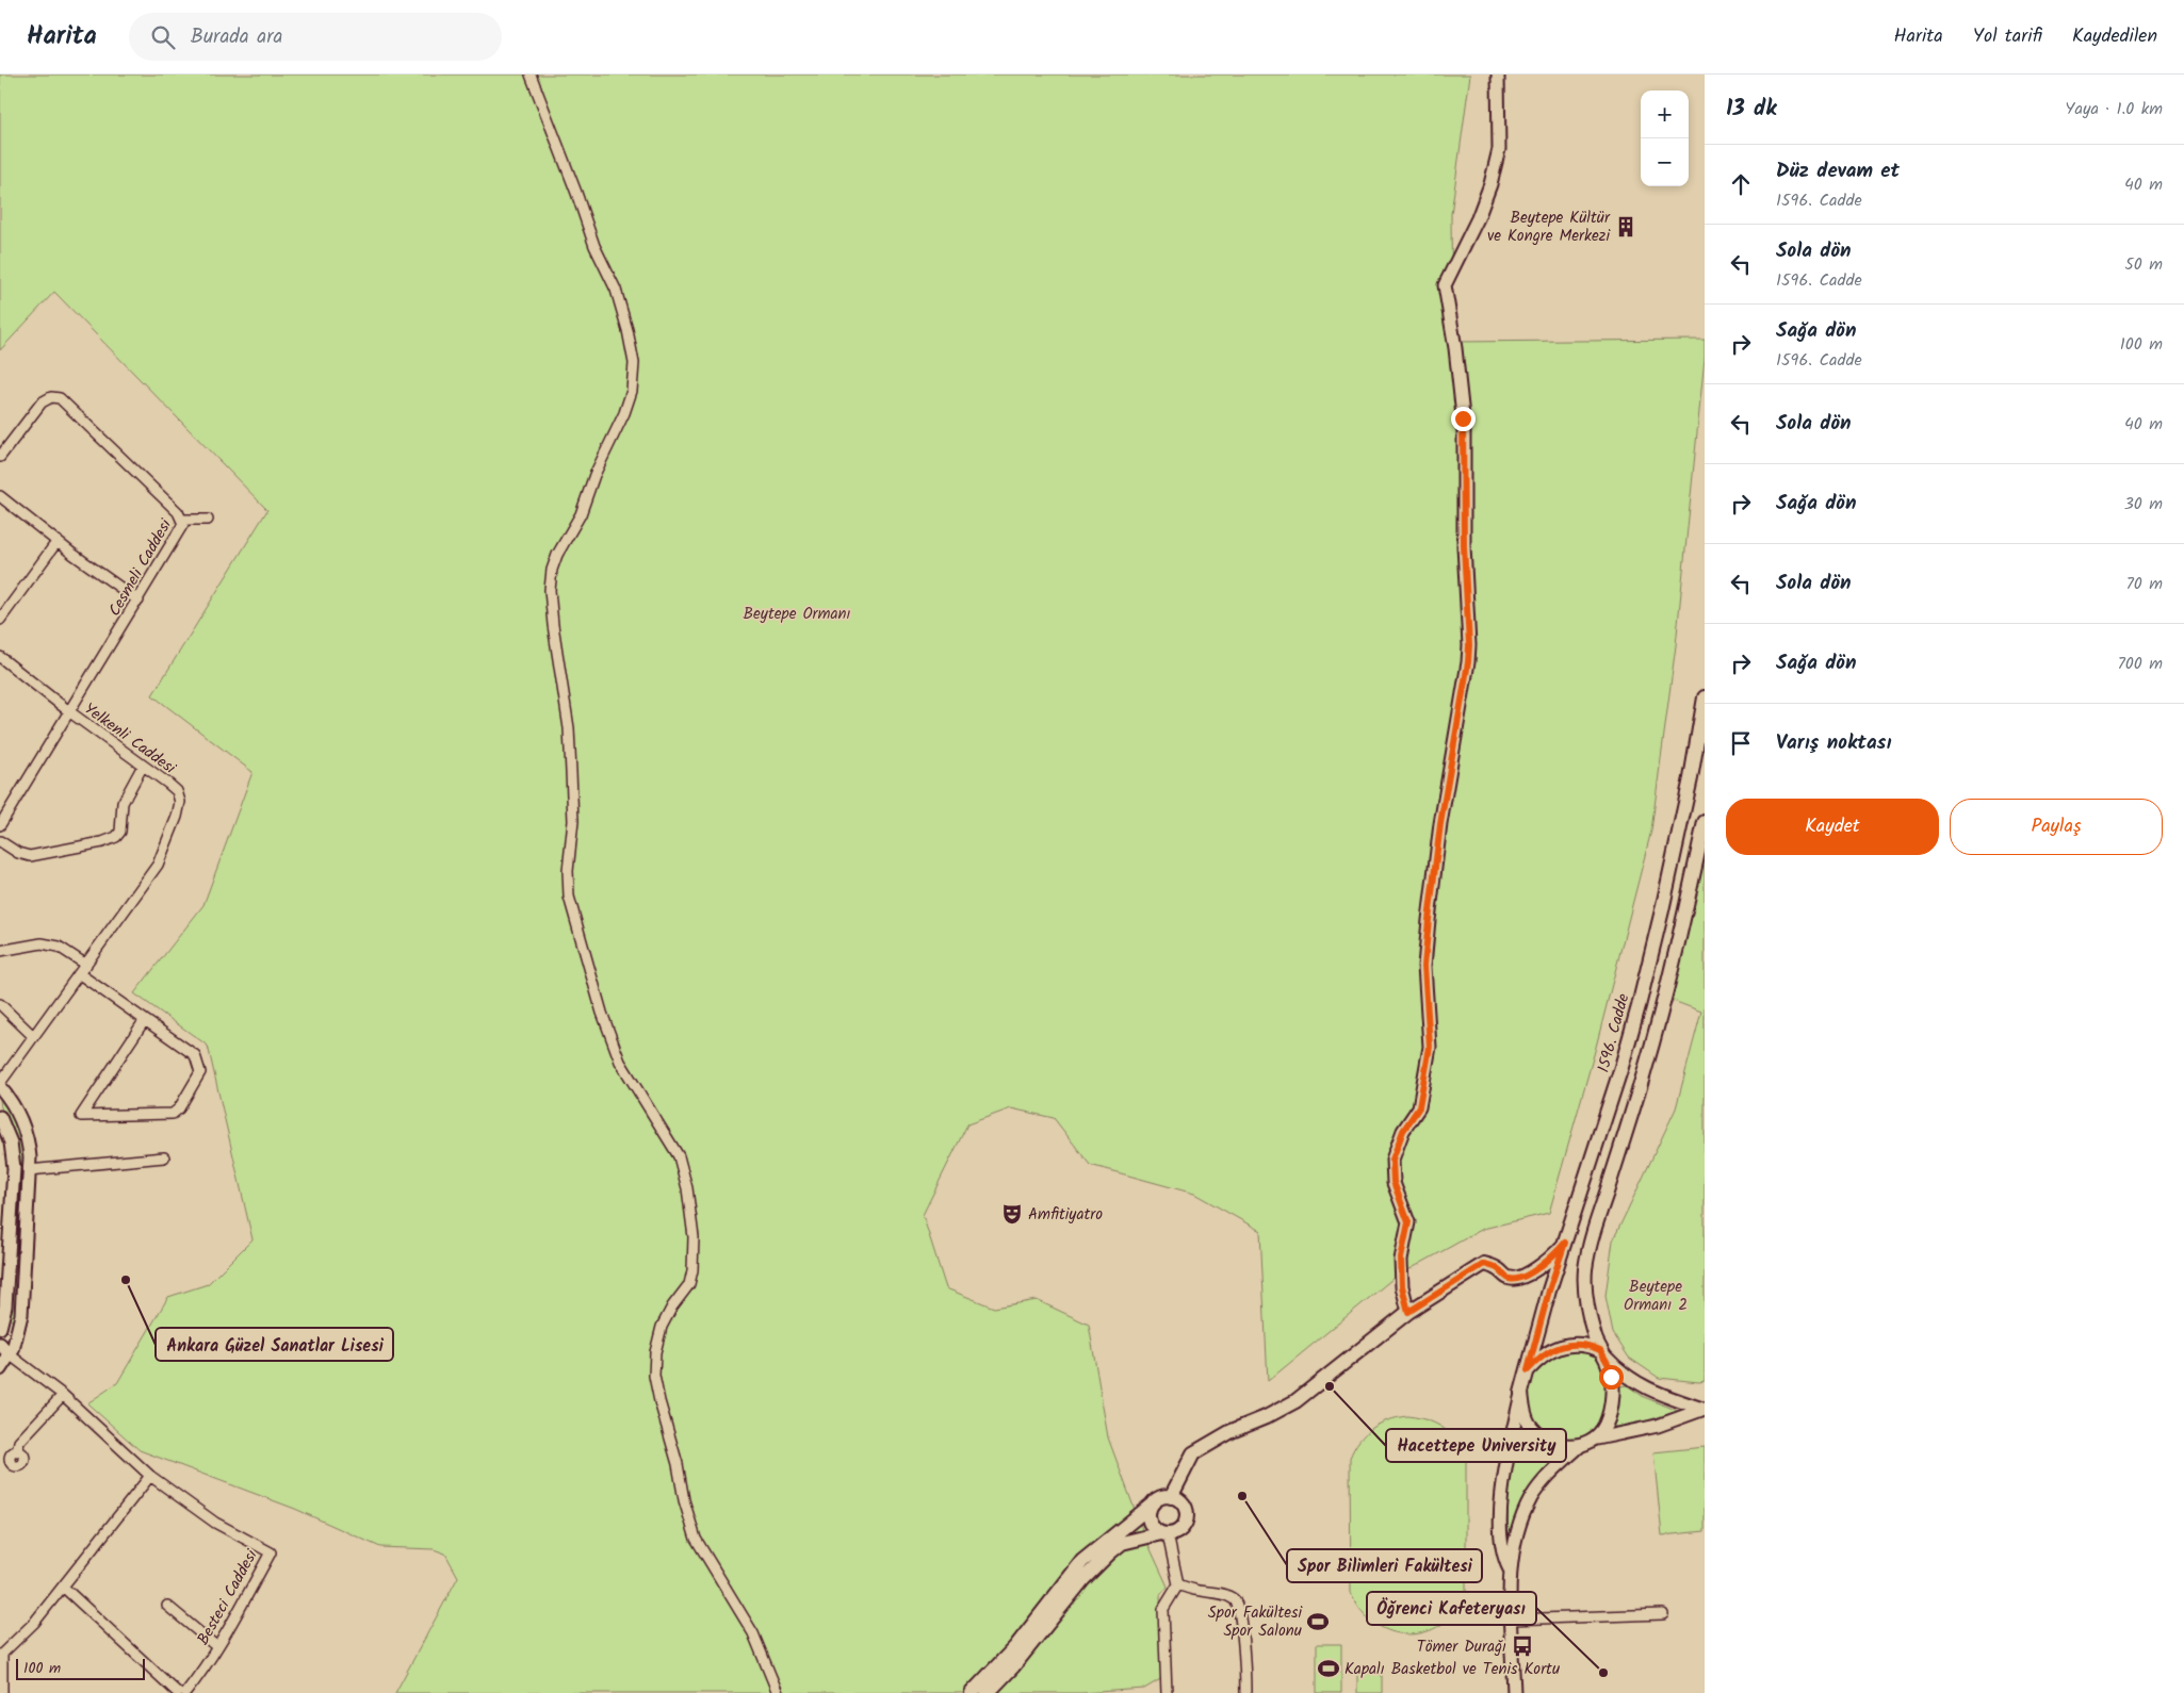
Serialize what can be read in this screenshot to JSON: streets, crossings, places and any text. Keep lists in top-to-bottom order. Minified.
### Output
{"streets":{"main road":["1596. Cadde"],"street":["Cesmeli Caddesi","Yelkenli Caddesi","Besteci Caddesi"]},"crossings":[["Cesmeli Caddesi","Yelkenli Caddesi"]],"parks":["Beytepe Ormanı","Beytepe Ormanı 2"],"places":{"building":["Beytepe Kültür ve Kongre Merkezi"],"theatre":["Amfitiyatro"],"other":["Ankara Güzel Sanatlar Lisesi","Hacettepe University","Spor Bilimleri Fakültesi","Öğrenci Kafeteryası"],"sports":["Spor Fakültesi Spor Salonu","Kapalı Basketbol ve Tenis Kortu"],"bus stop":["Tömer Durağı"]},"scale_bar":"100 m","page":{"header":"Harita","search":"Burada ara","nav":["Harita","Yol tarifi","Kaydedilen"],"heading":["13 dk","Yaya · 1.0 km"],"map_buttons":["+","−"],"list":[["Düz devam et","1596. Cadde","40 m"],["Sola dön","1596. Cadde","50 m"],["Sağa dön","1596. Cadde","100 m"],["Sola dön","40 m"],["Sağa dön","30 m"],["Sola dön","70 m"],["Sağa dön","700 m"],"Varış noktası"],"buttons":["Kaydet","Paylaş"],"scale":"100 m"}}
